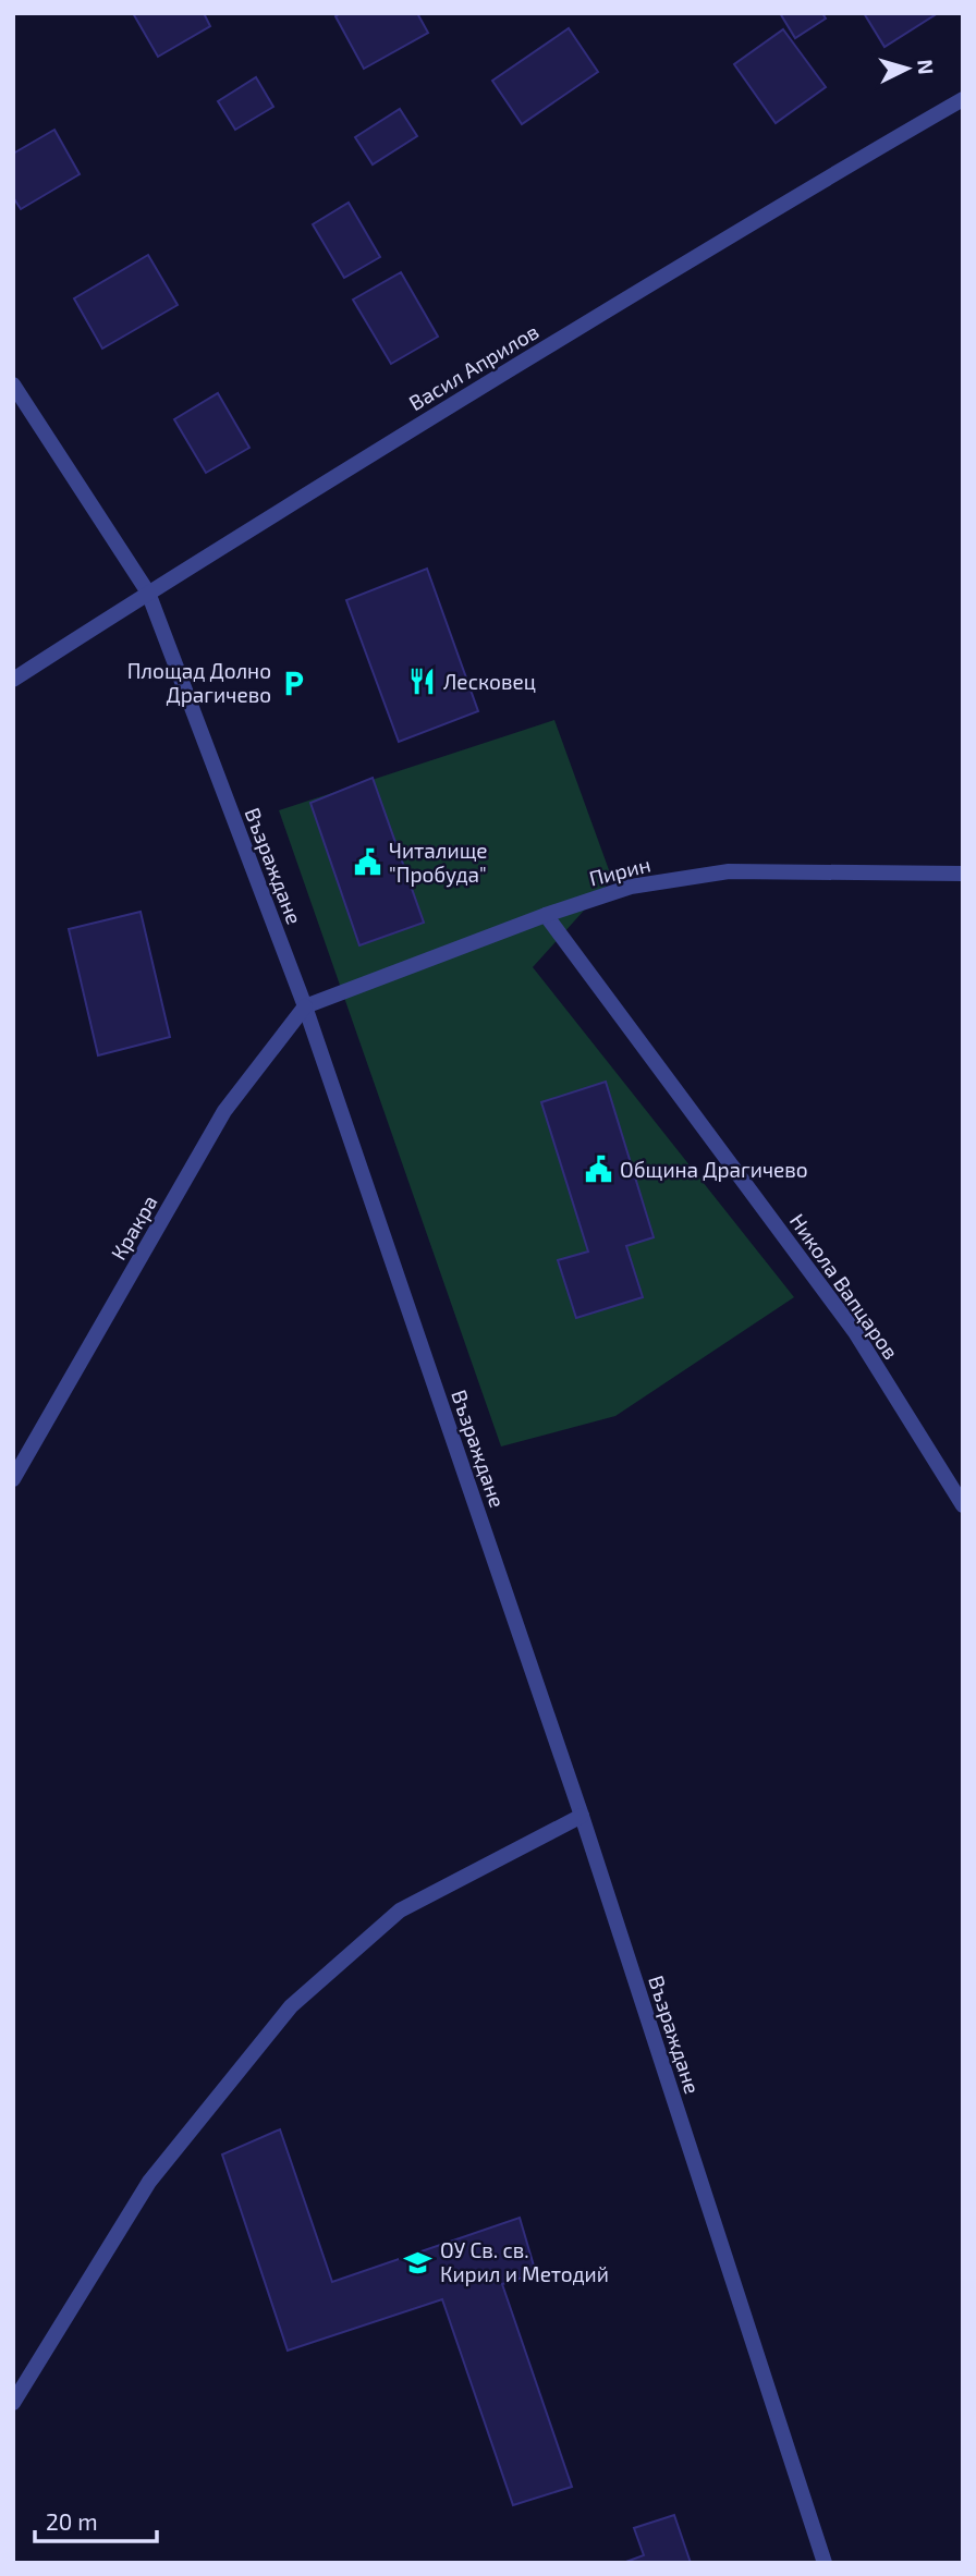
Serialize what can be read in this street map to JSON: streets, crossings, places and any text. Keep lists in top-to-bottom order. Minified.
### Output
{"streets":{"street":["Васил Априлов","Възраждане","Пирин","Кракра","Никола Вапцаров"]},"crossings":[["Васил Априлов","Възраждане"],["Възраждане","Пирин"],["Възраждане","Кракра"],["Пирин","Кракра"],["Пирин","Никола Вапцаров"]],"places":{"restaurant":["Лесковец"],"parking":["Площад Долно Драгичево"],"public building":["Читалище \"Пробуда\"","Община Драгичево"],"school or university":["ОУ Св. св. Кирил и Методий"]},"scale_bar":"20 m","north":"right"}
